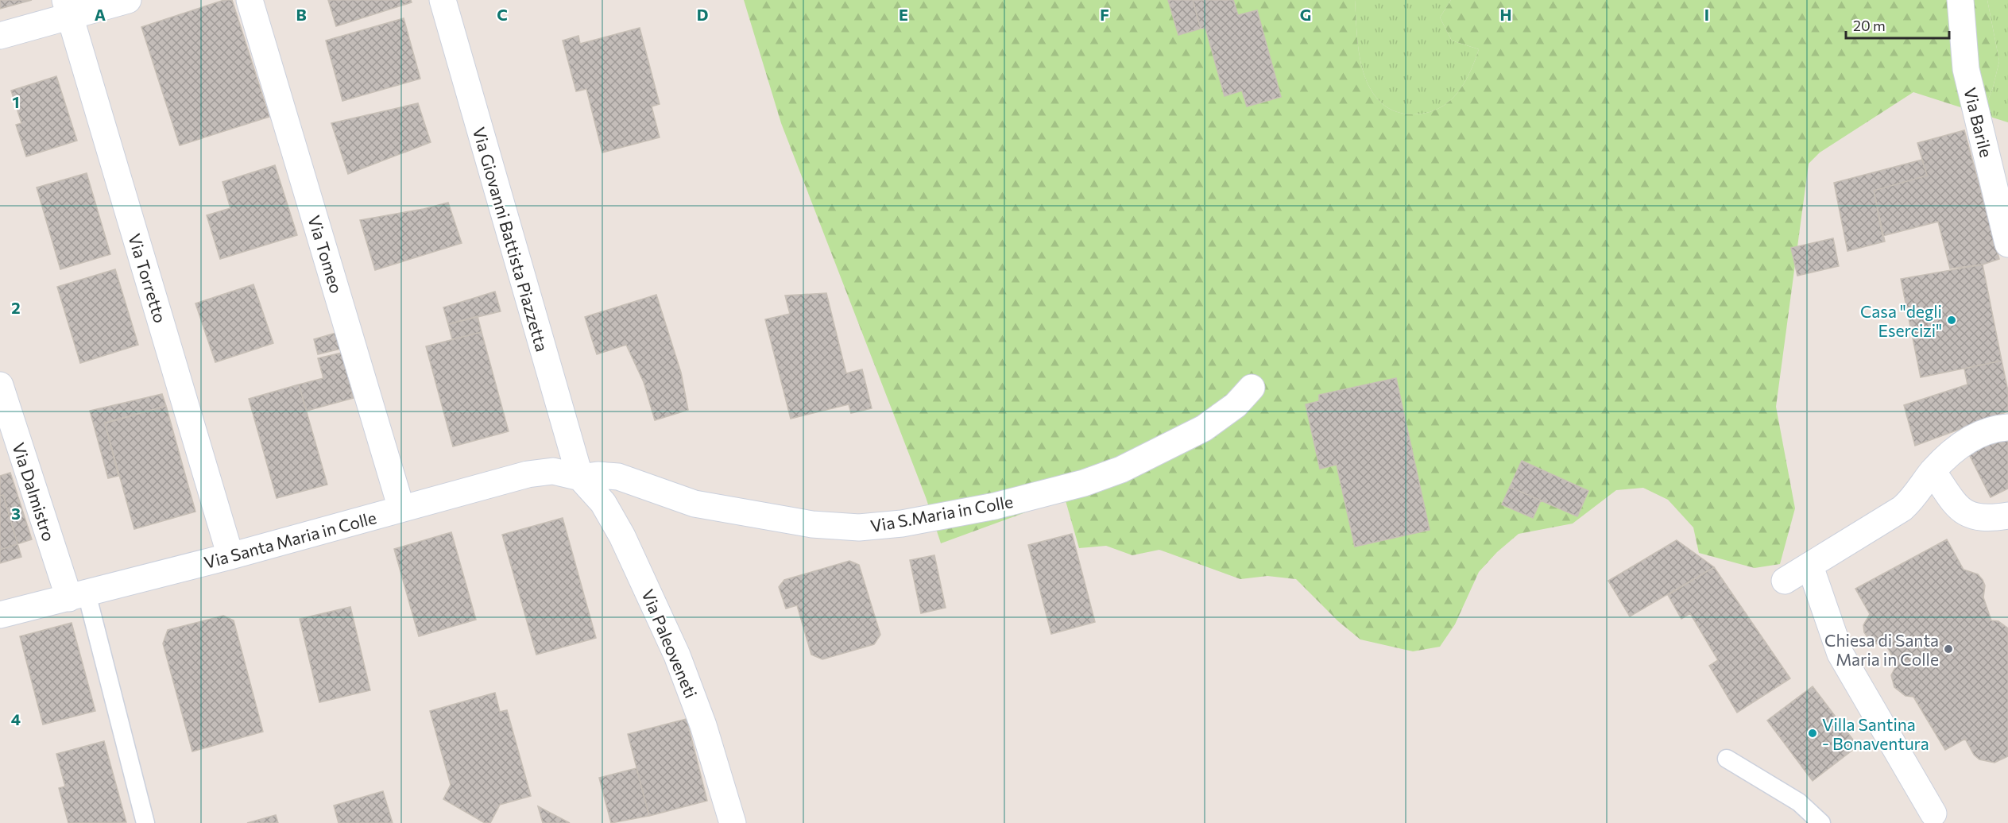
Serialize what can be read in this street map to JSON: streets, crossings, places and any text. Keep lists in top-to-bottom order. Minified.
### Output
{"streets":{"street":["Via Barile","Via Giovanni Battista Piazzetta","Via Tomeo","Via Torretto","Via Dalmistro","Via S.Maria in Colle","Via Santa Maria in Colle","Via Paleoveneti"]},"crossings":[["Via Giovanni Battista Piazzetta","Via S.Maria in Colle"],["Via Giovanni Battista Piazzetta","Via Santa Maria in Colle"],["Via Giovanni Battista Piazzetta","Via Paleoveneti"],["Via Tomeo","Via Santa Maria in Colle"],["Via Torretto","Via Santa Maria in Colle"],["Via Dalmistro","Via Santa Maria in Colle"],["Via S.Maria in Colle","Via Santa Maria in Colle"],["Via S.Maria in Colle","Via Paleoveneti"],["Via Santa Maria in Colle","Via Paleoveneti"]],"places":["Casa \"degli Esercizi\"","Chiesa di Santa Maria in Colle","Villa Santina - Bonaventura"],"scale_bar":"20 m","grid":{"columns":["A","B","C","D","E","F","G","H","I"],"rows":["1","2","3","4"]}}
